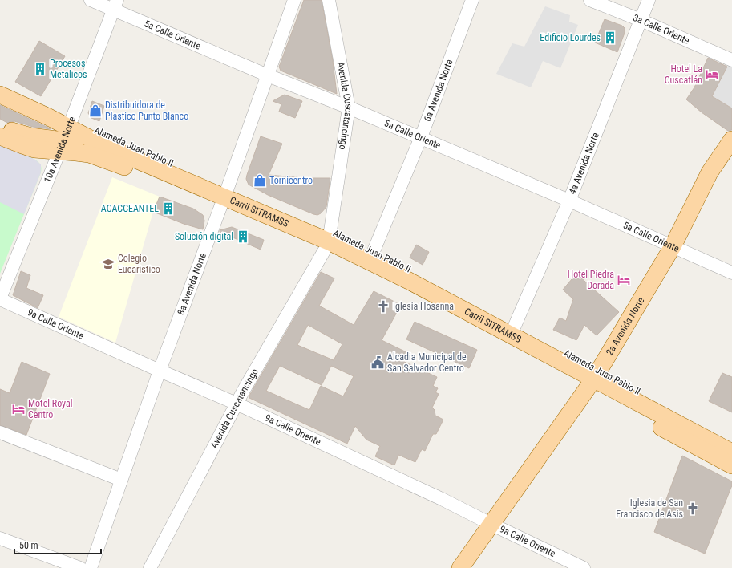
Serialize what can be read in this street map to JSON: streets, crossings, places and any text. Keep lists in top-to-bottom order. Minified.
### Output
{"streets":{"main road":["Alameda Juan Pablo II","Carril SITRAMSS","2a Avenida Norte"],"street":["3a Calle Oriente","5a Calle Oriente","6a Avenida Norte","Avenida Cuscatancingo","10a Avenida Norte","4a Avenida Norte","8a Avenida Norte","9a Calle Oriente"]},"crossings":[["3a Calle Oriente","4a Avenida Norte"],["5a Calle Oriente","6a Avenida Norte"],["5a Calle Oriente","Avenida Cuscatancingo"],["5a Calle Oriente","10a Avenida Norte"],["5a Calle Oriente","4a Avenida Norte"],["5a Calle Oriente","8a Avenida Norte"],["5a Calle Oriente","2a Avenida Norte"],["6a Avenida Norte","Alameda Juan Pablo II"],["Avenida Cuscatancingo","Alameda Juan Pablo II"],["Avenida Cuscatancingo","9a Calle Oriente"],["Alameda Juan Pablo II","10a Avenida Norte"],["Alameda Juan Pablo II","4a Avenida Norte"],["Alameda Juan Pablo II","Carril SITRAMSS"],["Alameda Juan Pablo II","8a Avenida Norte"],["Alameda Juan Pablo II","2a Avenida Norte"],["10a Avenida Norte","Carril SITRAMSS"],["10a Avenida Norte","9a Calle Oriente"],["Carril SITRAMSS","8a Avenida Norte"],["Carril SITRAMSS","2a Avenida Norte"],["8a Avenida Norte","9a Calle Oriente"],["9a Calle Oriente","2a Avenida Norte"]],"places":{"building":["Edificio Lourdes","Procesos Metalicos","ACACCEANTEL","Solución digital"],"hotel":["Hotel La Cuscatlán","Hotel Piedra Dorada","Motel Royal Centro"],"shop":["Distribuidora de Plastico Punto Blanco","Tornicentro"],"school or university":["Colegio Eucaristico"],"church":["Iglesia Hosanna","Iglesia de San Francisco de Asis"],"public building":["Alcadia Municipal de San Salvador Centro"]},"scale_bar":"50 m"}
